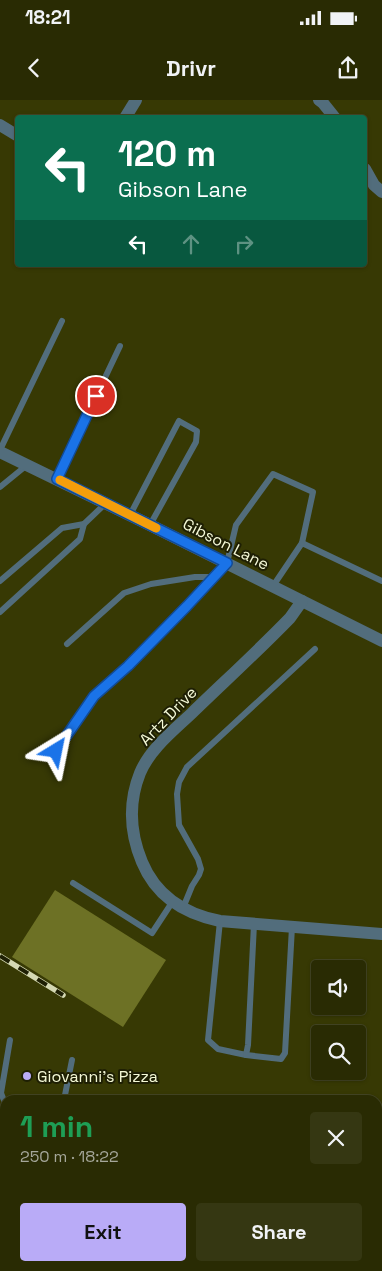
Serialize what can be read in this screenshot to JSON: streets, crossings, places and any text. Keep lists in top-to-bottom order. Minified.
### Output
{"streets":{"street":["Gibson Lane","Artz Drive"]},"crossings":[["Gibson Lane","Artz Drive"]],"places":["Giovanni's Pizza"],"page":{"status":"18:21","header":"Drivr","turn":["120 m","Gibson Lane"],"heading":["1 min","250 m · 18:22"],"buttons":["Exit","Share"]}}
